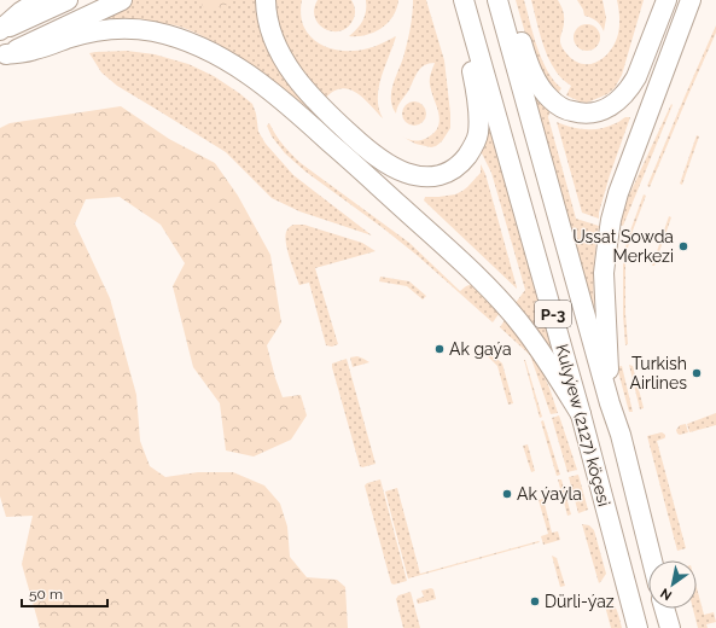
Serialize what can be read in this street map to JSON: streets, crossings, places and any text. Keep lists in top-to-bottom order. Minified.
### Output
{"streets":{"main road":["P-3","Kulyýew (2127) köçesi"]},"places":["Ussat Sowda Merkezi","Ak gaýa","Turkish Airlines","Ak ýaýla","Dürli-ýaz"],"scale_bar":"50 m","north":"bottom left"}
